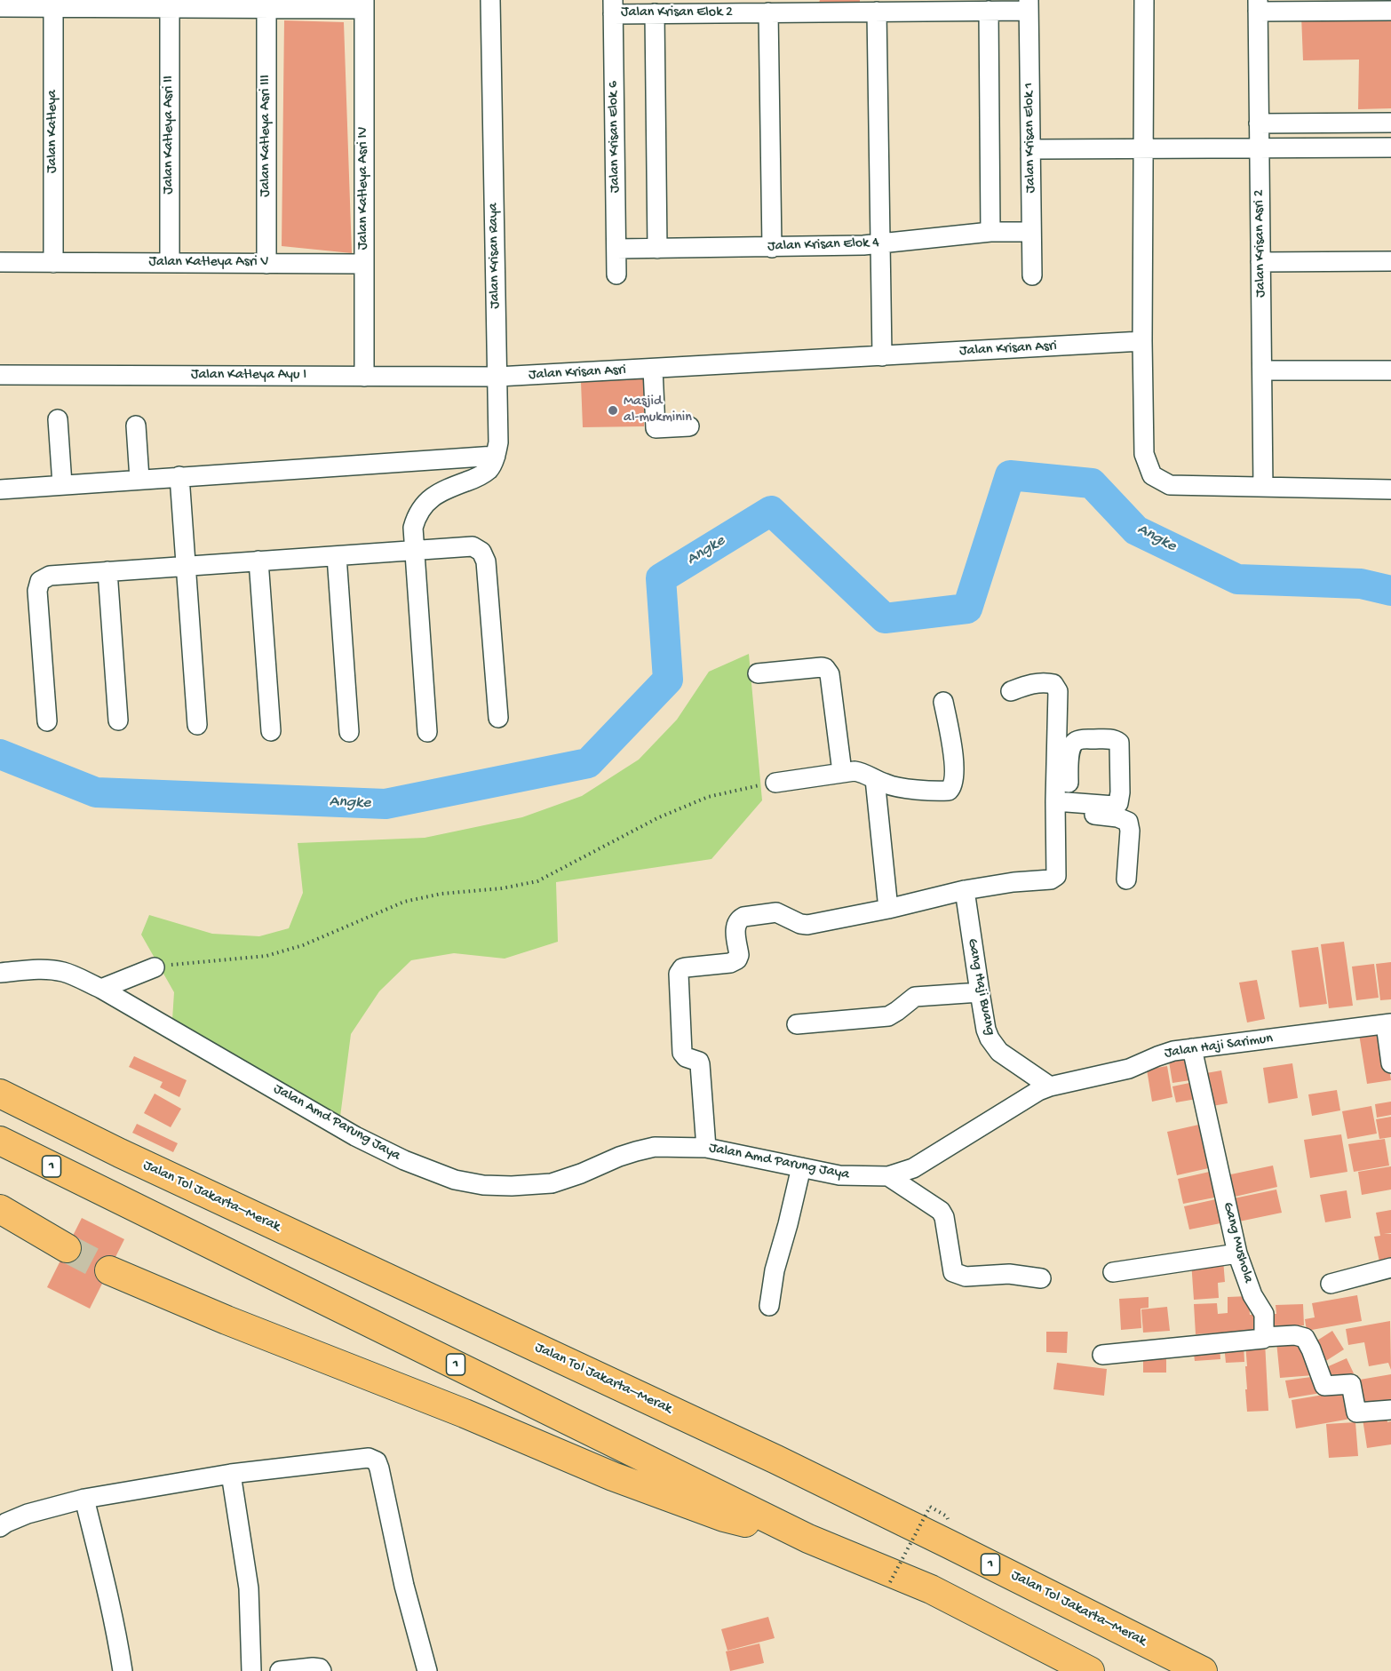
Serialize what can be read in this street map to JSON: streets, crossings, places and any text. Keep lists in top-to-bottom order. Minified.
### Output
{"streets":{"highway":["1","Jalan Tol Jakarta–Merak"],"street":["Jalan Krisan Elok 2","Jalan Katleya","Jalan Katleya Asri II","Jalan Katleya Asri III","Jalan Krisan Elok 6","Jalan Krisan Elok 1","Jalan Katleya Asri IV","Jalan Krisan Asri 2","Jalan Krisan Elok 4","Jalan Krisan Raya","Jalan Katleya Asri V","Jalan Krisan Asri","Jalan Katleya Ayu I","Gang Haji Buang","Jalan Haji Sarimun","Jalan Amd Parung Jaya","Gang Mushola"]},"crossings":[["Jalan Krisan Elok 2","Jalan Krisan Elok 6"],["Jalan Krisan Elok 2","Jalan Krisan Elok 1"],["Jalan Katleya","Jalan Katleya Asri V"],["Jalan Katleya Asri II","Jalan Katleya Asri V"],["Jalan Katleya Asri III","Jalan Katleya Asri V"],["Jalan Krisan Elok 6","Jalan Krisan Elok 4"],["Jalan Krisan Elok 1","Jalan Krisan Elok 4"],["Jalan Katleya Asri IV","Jalan Katleya Asri V"],["Jalan Katleya Asri IV","Jalan Katleya Ayu I"],["Jalan Krisan Raya","Jalan Krisan Asri"],["Jalan Krisan Raya","Jalan Katleya Ayu I"],["Jalan Krisan Asri","Jalan Katleya Ayu I"],["Gang Haji Buang","Jalan Haji Sarimun"],["Gang Haji Buang","Jalan Amd Parung Jaya"],["Jalan Haji Sarimun","Jalan Amd Parung Jaya"],["Jalan Haji Sarimun","Gang Mushola"]],"water":["Angke"],"places":["Masjid al-mukminin"]}
